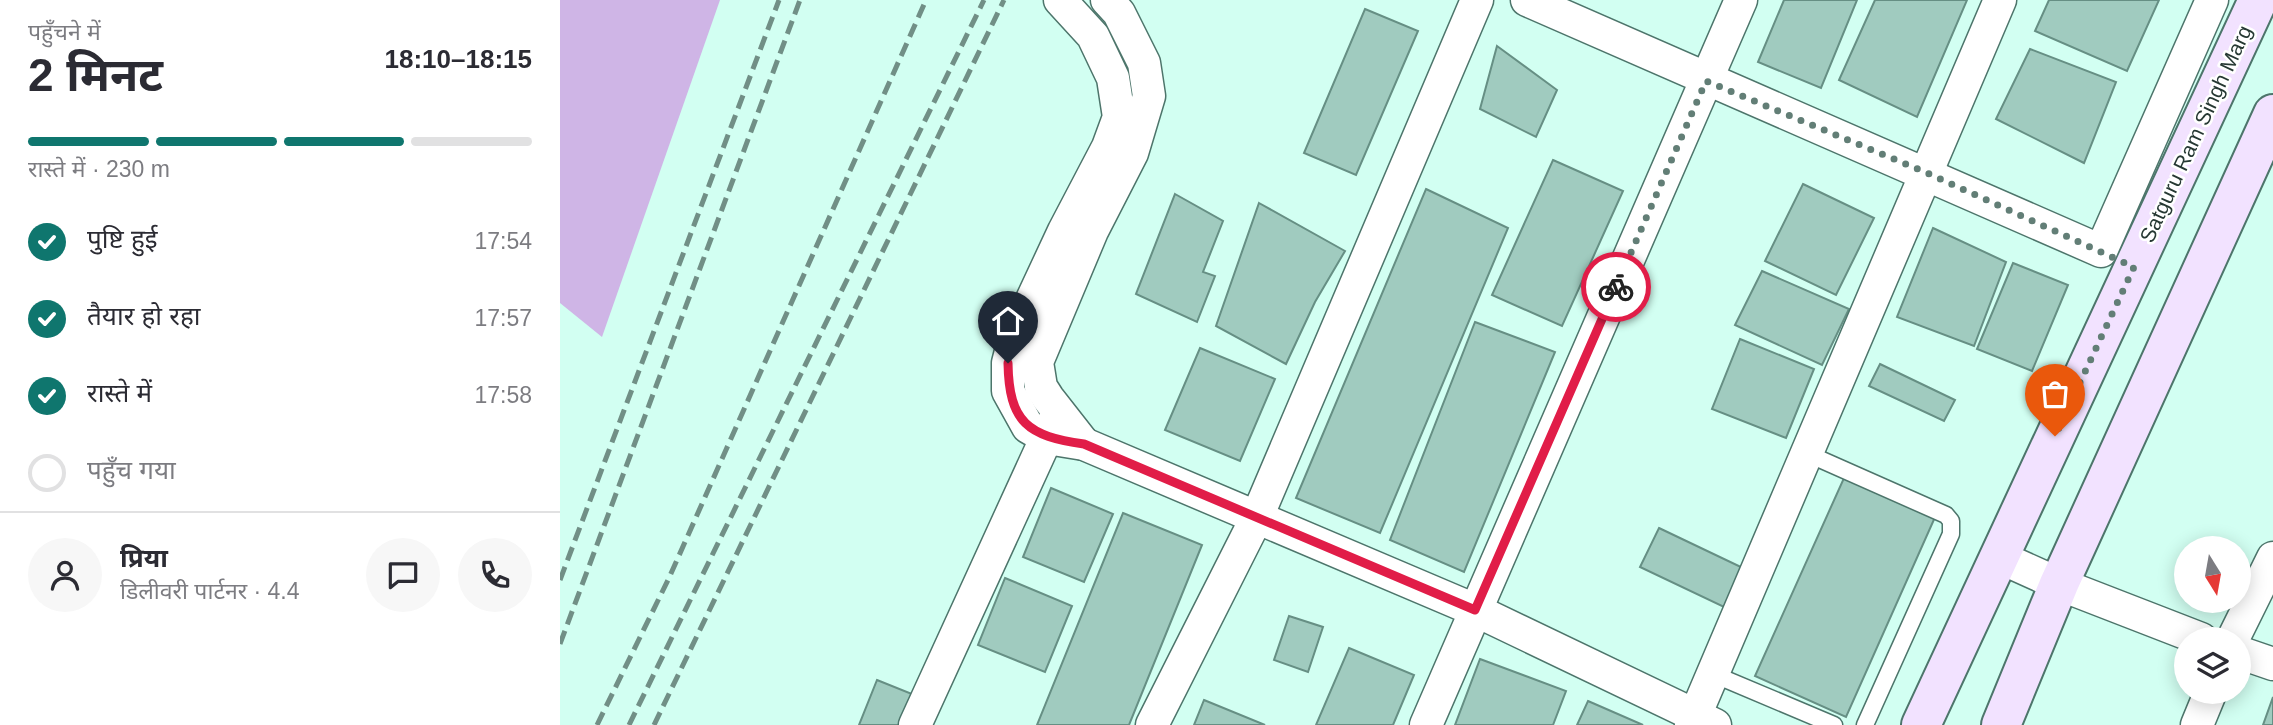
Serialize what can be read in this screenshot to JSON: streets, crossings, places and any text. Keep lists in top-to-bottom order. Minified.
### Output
{"streets":{"main road":["Satguru Ram Singh Marg"]},"north":"bottom","page":{"heading":["2 मिनट","पहुँचने में","18:10–18:15"],"panel":["प्रिया","डिलीवरी पार्टनर · 4.4"],"bar":"रास्ते में · 230 m","list":[["पुष्टि हुई","17:54"],["तैयार हो रहा","17:57"],["रास्ते में","17:58"],"पहुँच गया"]}}
